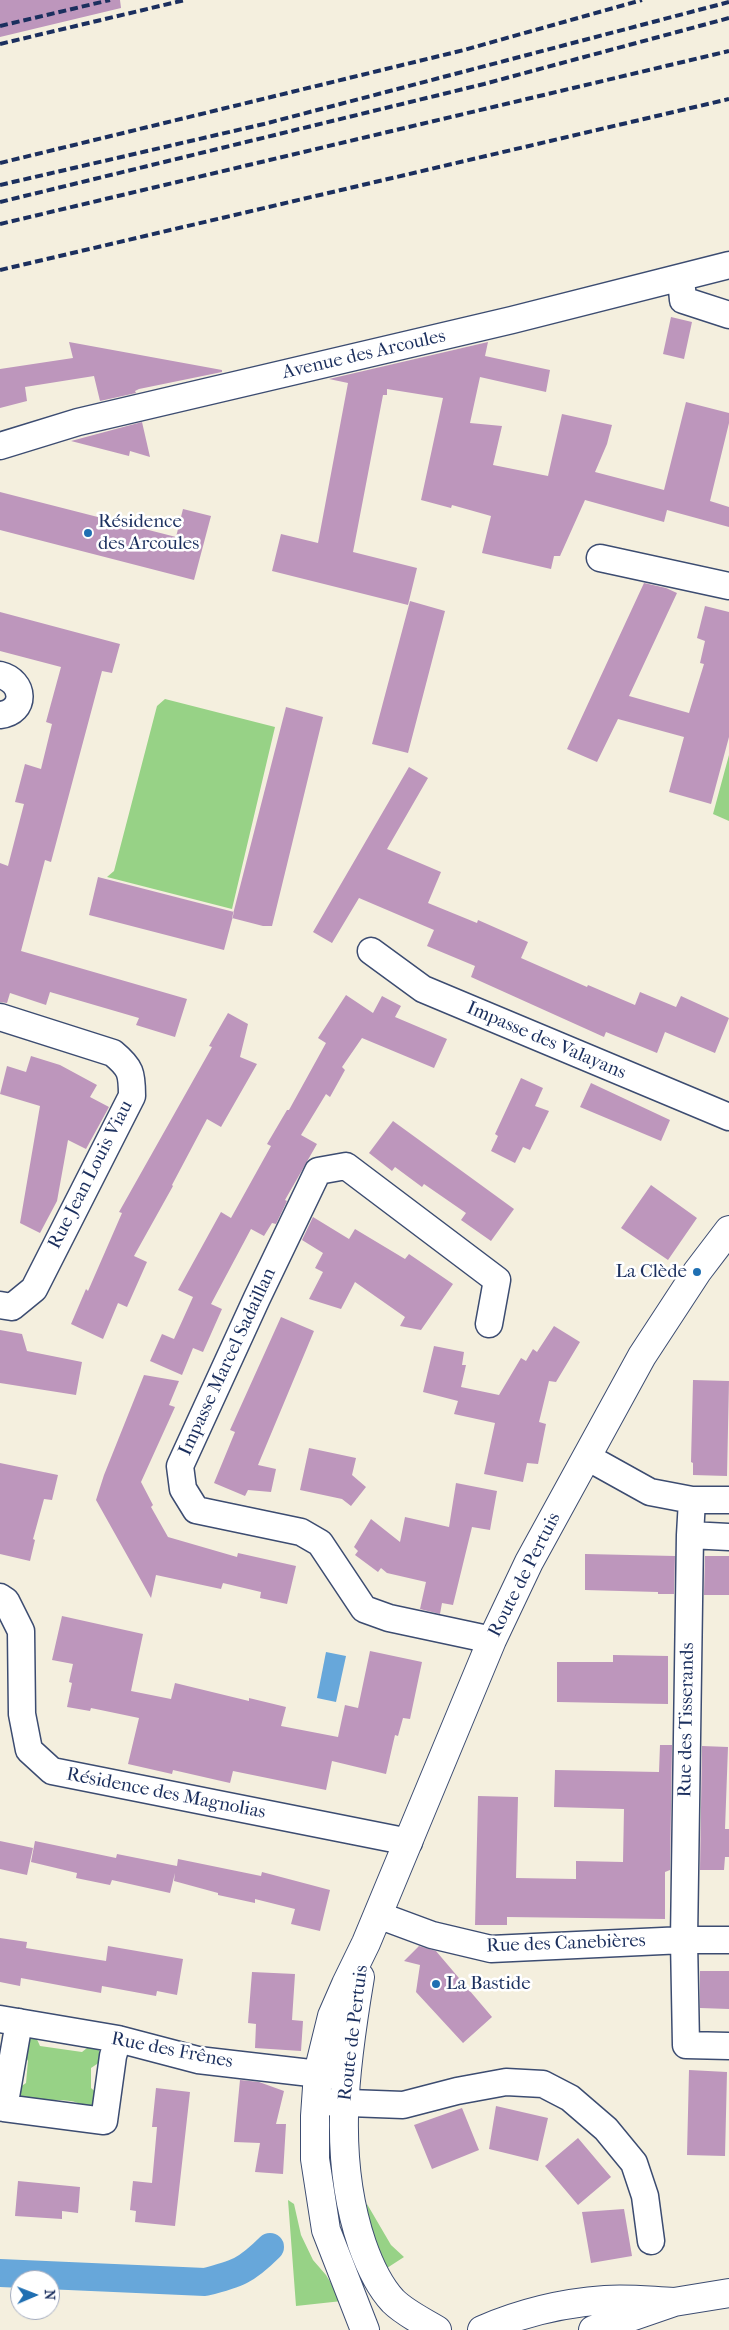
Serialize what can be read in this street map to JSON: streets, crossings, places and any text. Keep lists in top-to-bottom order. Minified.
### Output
{"streets":{"main road":["Route de Pertuis"],"street":["Avenue des Arcoules","Impasse des Valayans","Rue Jean Louis Viau","Impasse Marcel Sadaillan","Rue des Tisserands","Résidence des Magnolias","Rue des Canebières","Rue des Frênes"]},"crossings":[["Impasse Marcel Sadaillan","Route de Pertuis"],["Route de Pertuis","Résidence des Magnolias"],["Route de Pertuis","Rue des Canebières"],["Route de Pertuis","Rue des Frênes"],["Rue des Tisserands","Rue des Canebières"]],"places":["Résidence des Arcoules","La Clède","La Bastide"],"north":"right"}
